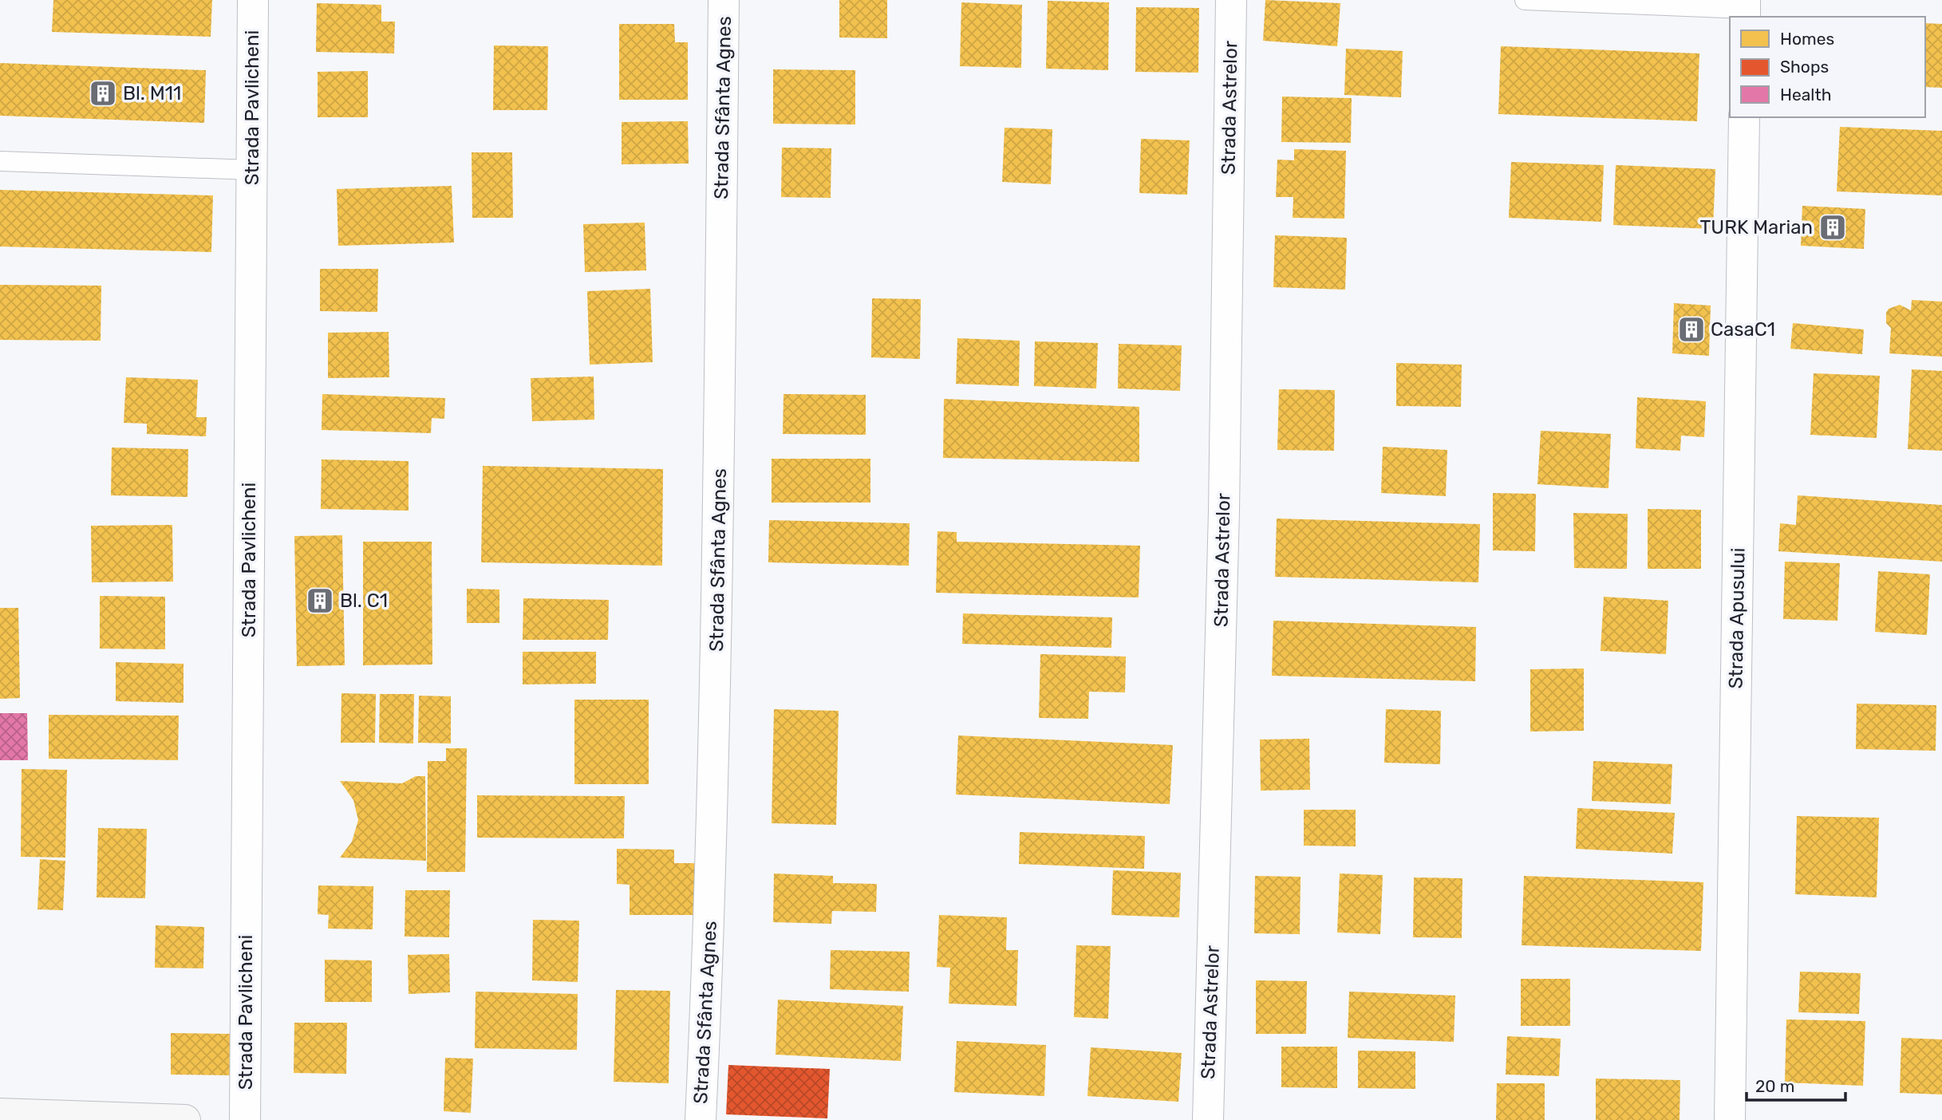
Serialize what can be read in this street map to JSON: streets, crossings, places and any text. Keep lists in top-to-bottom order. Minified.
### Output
{"streets":{"street":["Strada Pavlicheni","Strada Sfânta Agnes","Strada Astrelor","Strada Apusului"]},"places":{"building":["Bl. M11","TURK Marian","CasaC1","Bl. C1"]},"legend":["Homes","Shops","Health"],"scale_bar":"20 m"}
